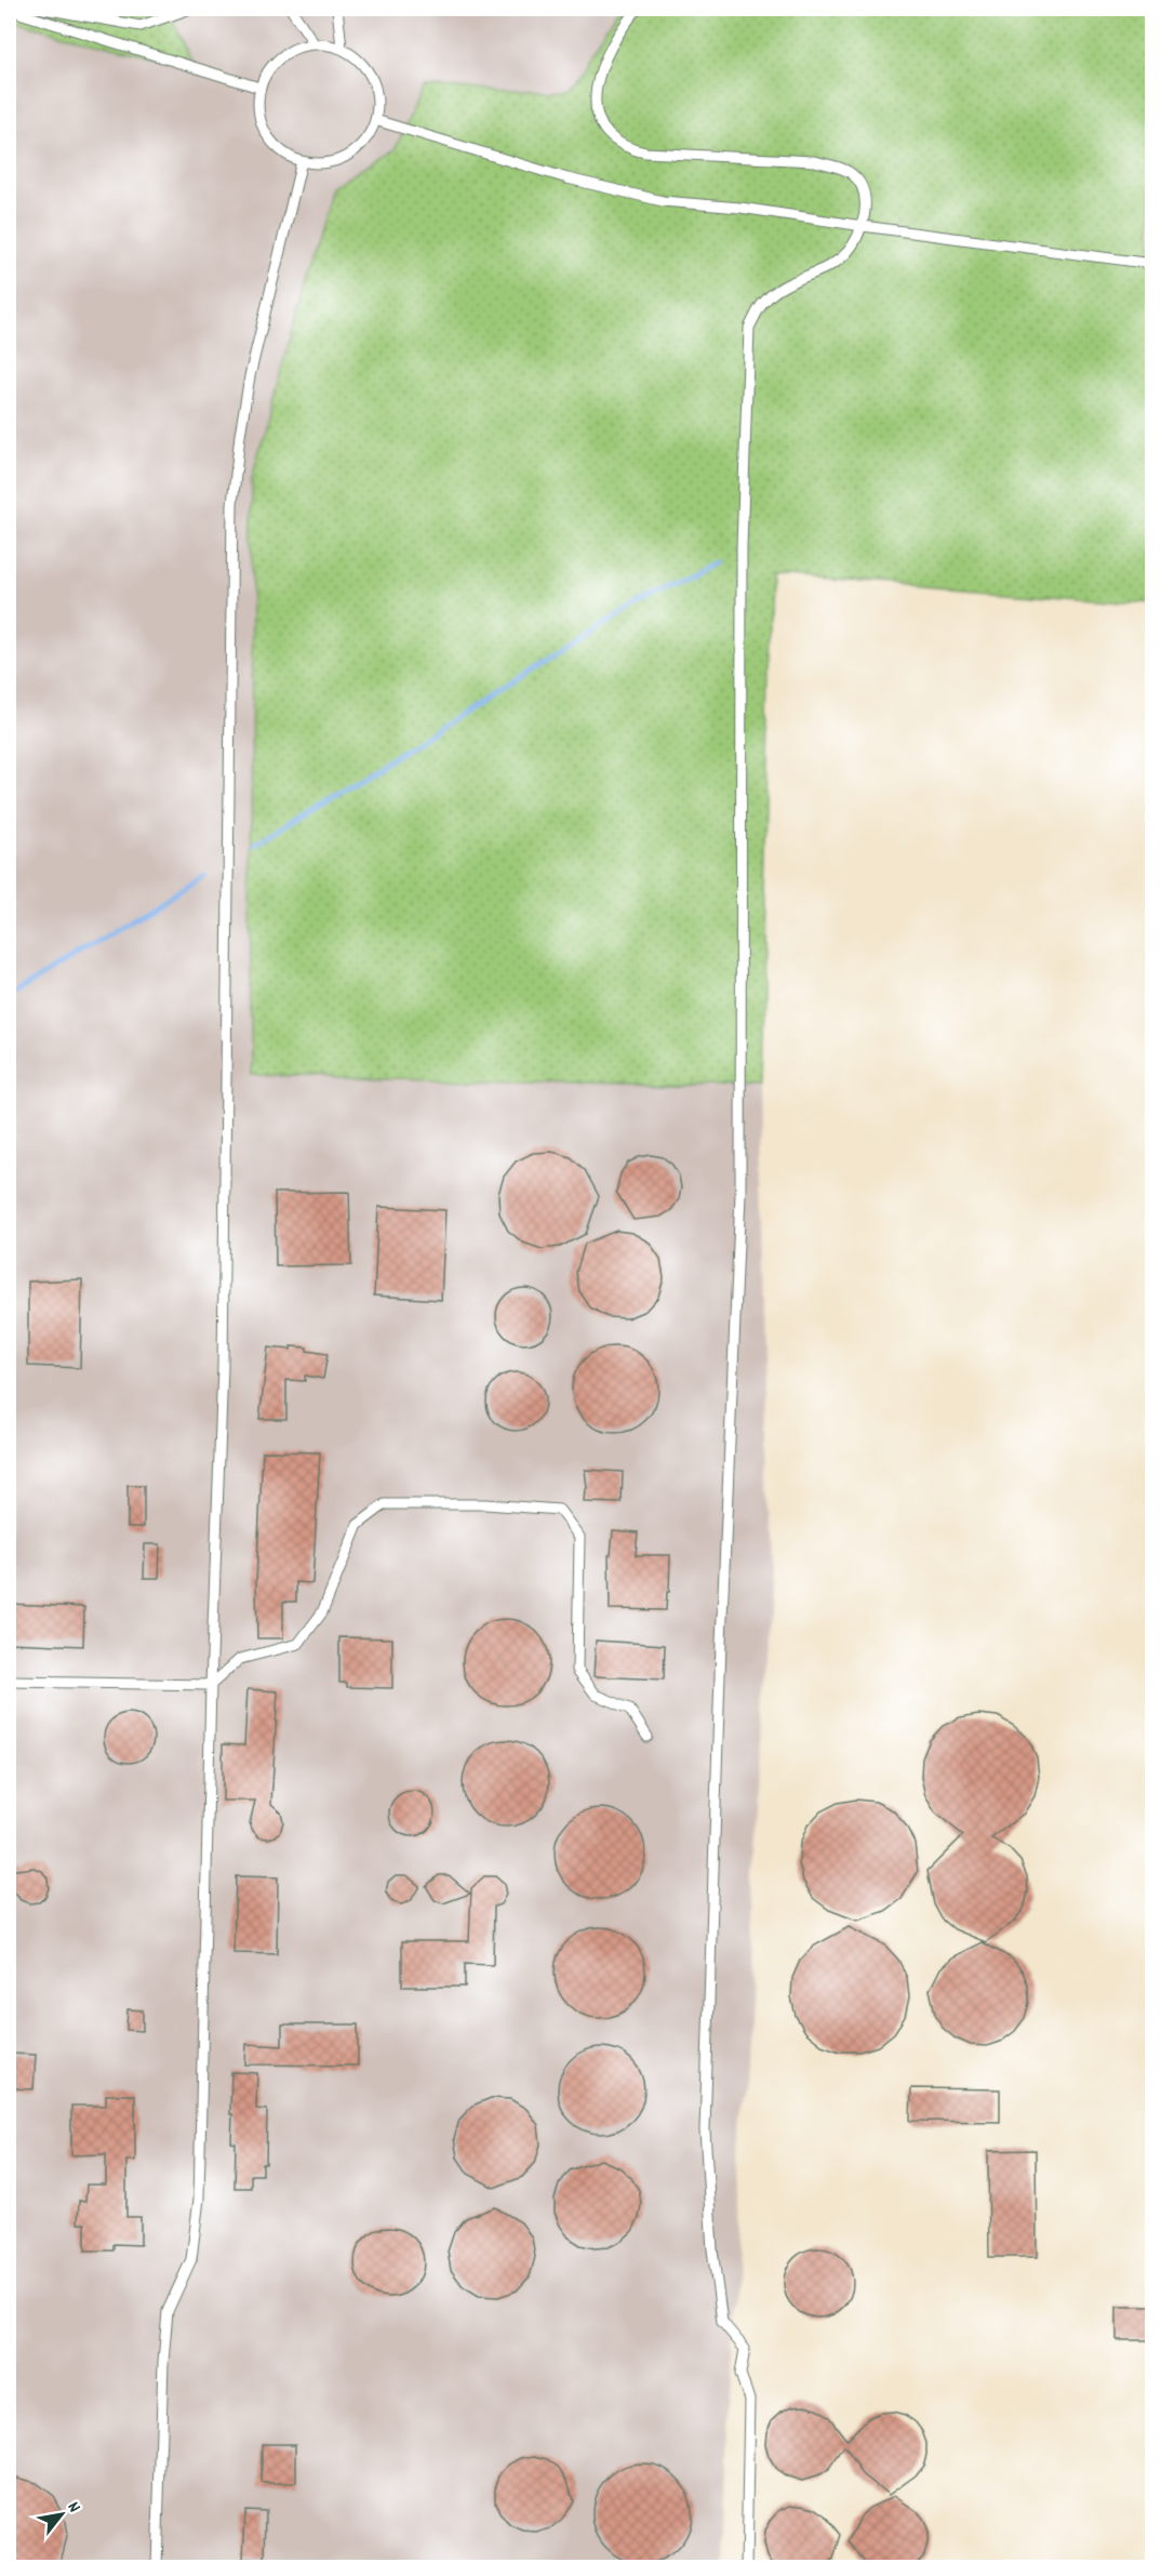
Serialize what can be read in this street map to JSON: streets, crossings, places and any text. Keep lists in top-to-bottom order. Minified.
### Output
{"north":"top right"}
